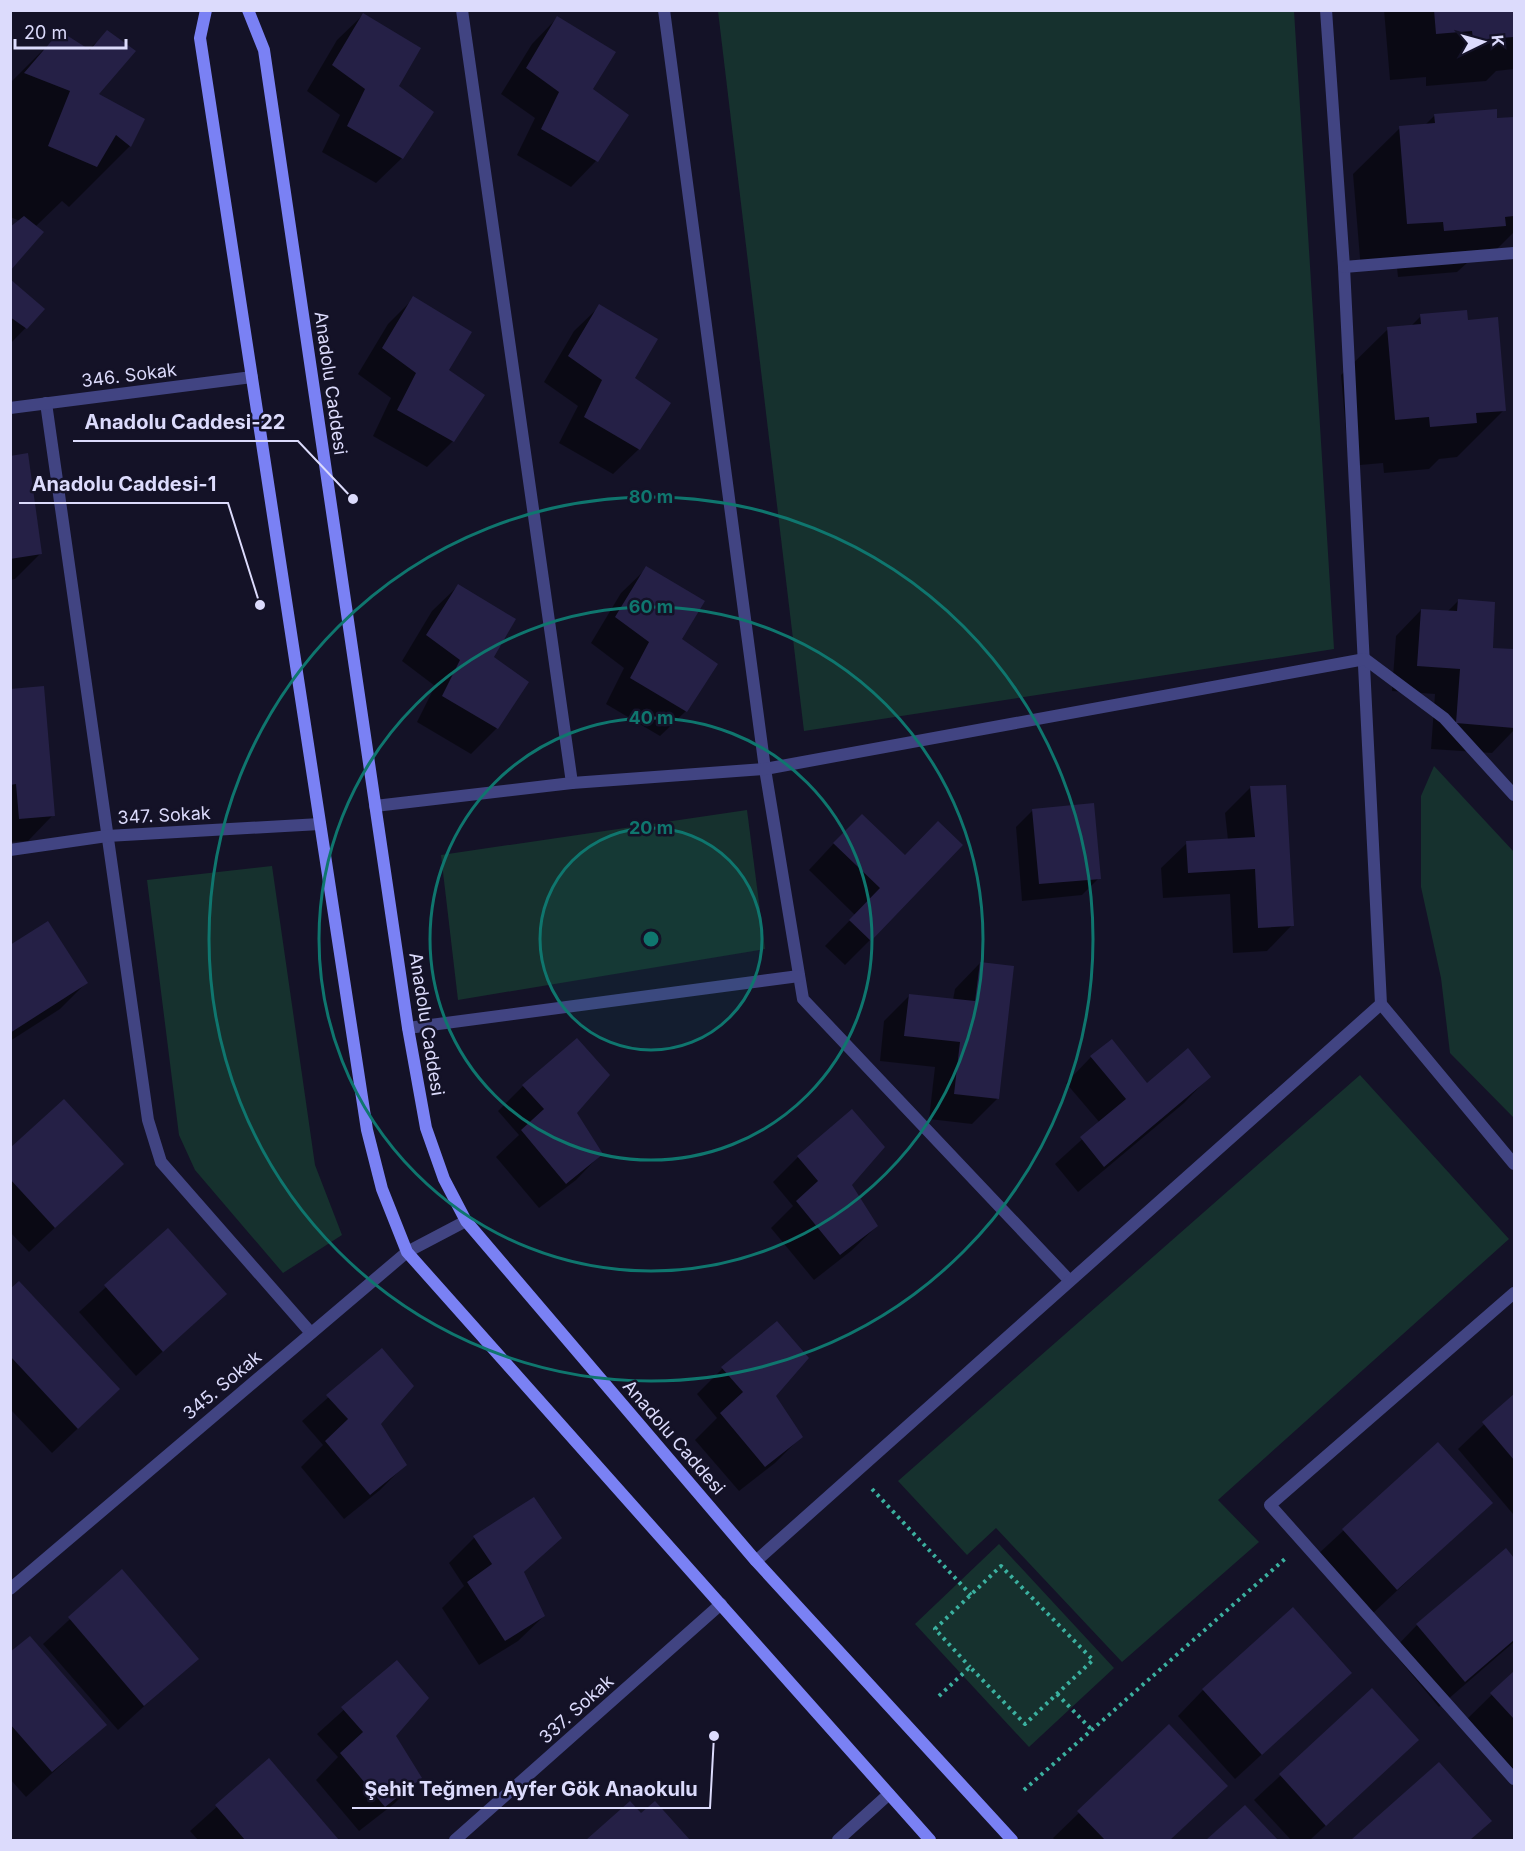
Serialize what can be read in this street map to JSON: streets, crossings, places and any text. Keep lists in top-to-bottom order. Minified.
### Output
{"streets":{"street":["346. Sokak","Anadolu Caddesi","347. Sokak","345. Sokak","337. Sokak"]},"crossings":[["Anadolu Caddesi","345. Sokak"]],"places":["Anadolu Caddesi-22","Anadolu Caddesi-1","Şehit Teğmen Ayfer Gök Anaokulu"],"scale_bar":"20 m","north":"right","rings":["80 m","60 m","40 m","20 m"]}
